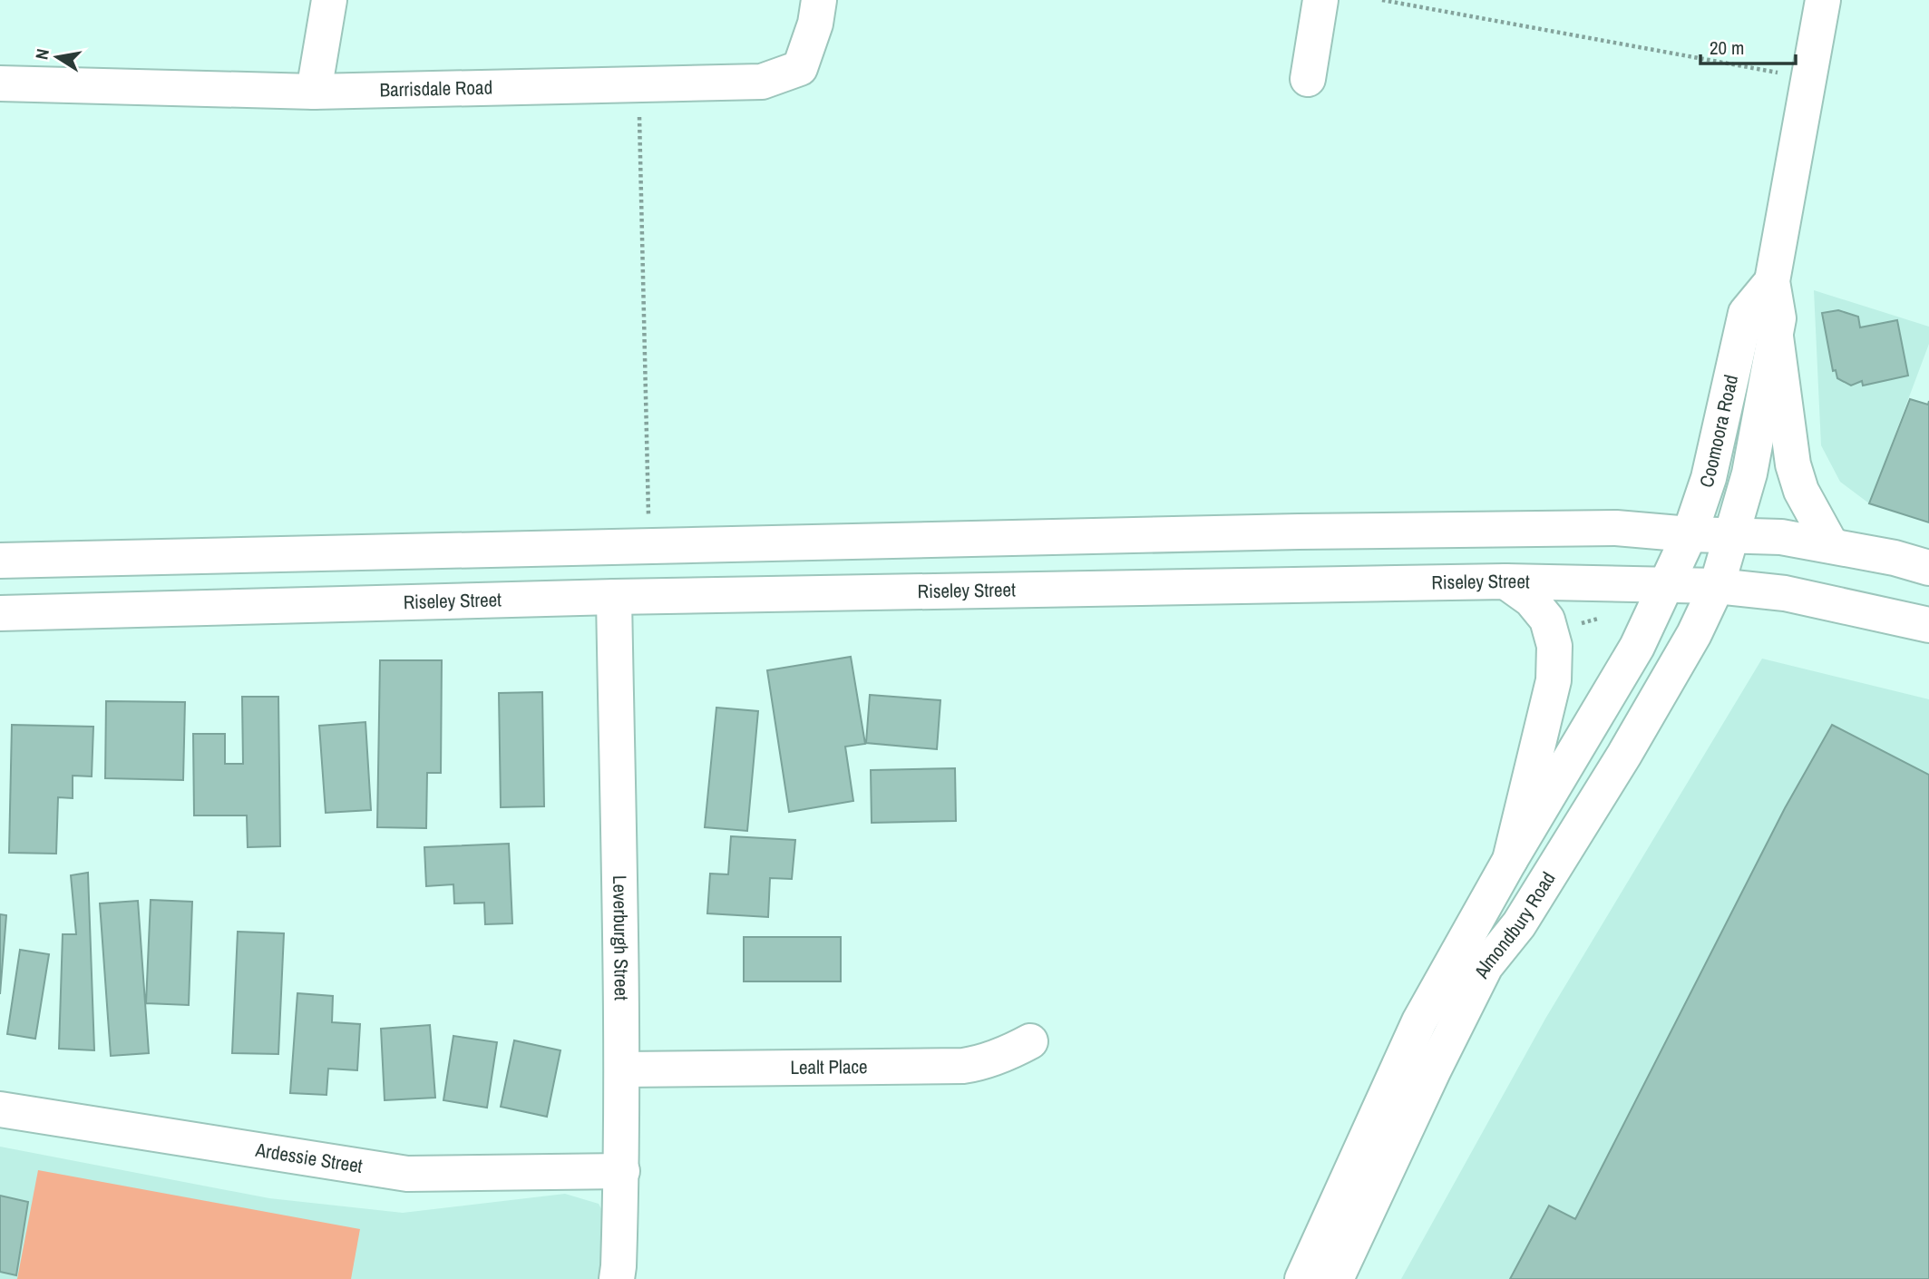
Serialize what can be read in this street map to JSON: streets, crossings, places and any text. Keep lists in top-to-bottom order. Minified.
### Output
{"streets":{"main road":["Barrisdale Road","Coomoora Road","Riseley Street","Almondbury Road","Leverburgh Street","Lealt Place","Ardessie Street"]},"crossings":[["Coomoora Road","Riseley Street"],["Coomoora Road","Almondbury Road"],["Riseley Street","Almondbury Road"],["Riseley Street","Leverburgh Street"],["Leverburgh Street","Lealt Place"],["Leverburgh Street","Ardessie Street"]],"scale_bar":"20 m","north":"left"}
